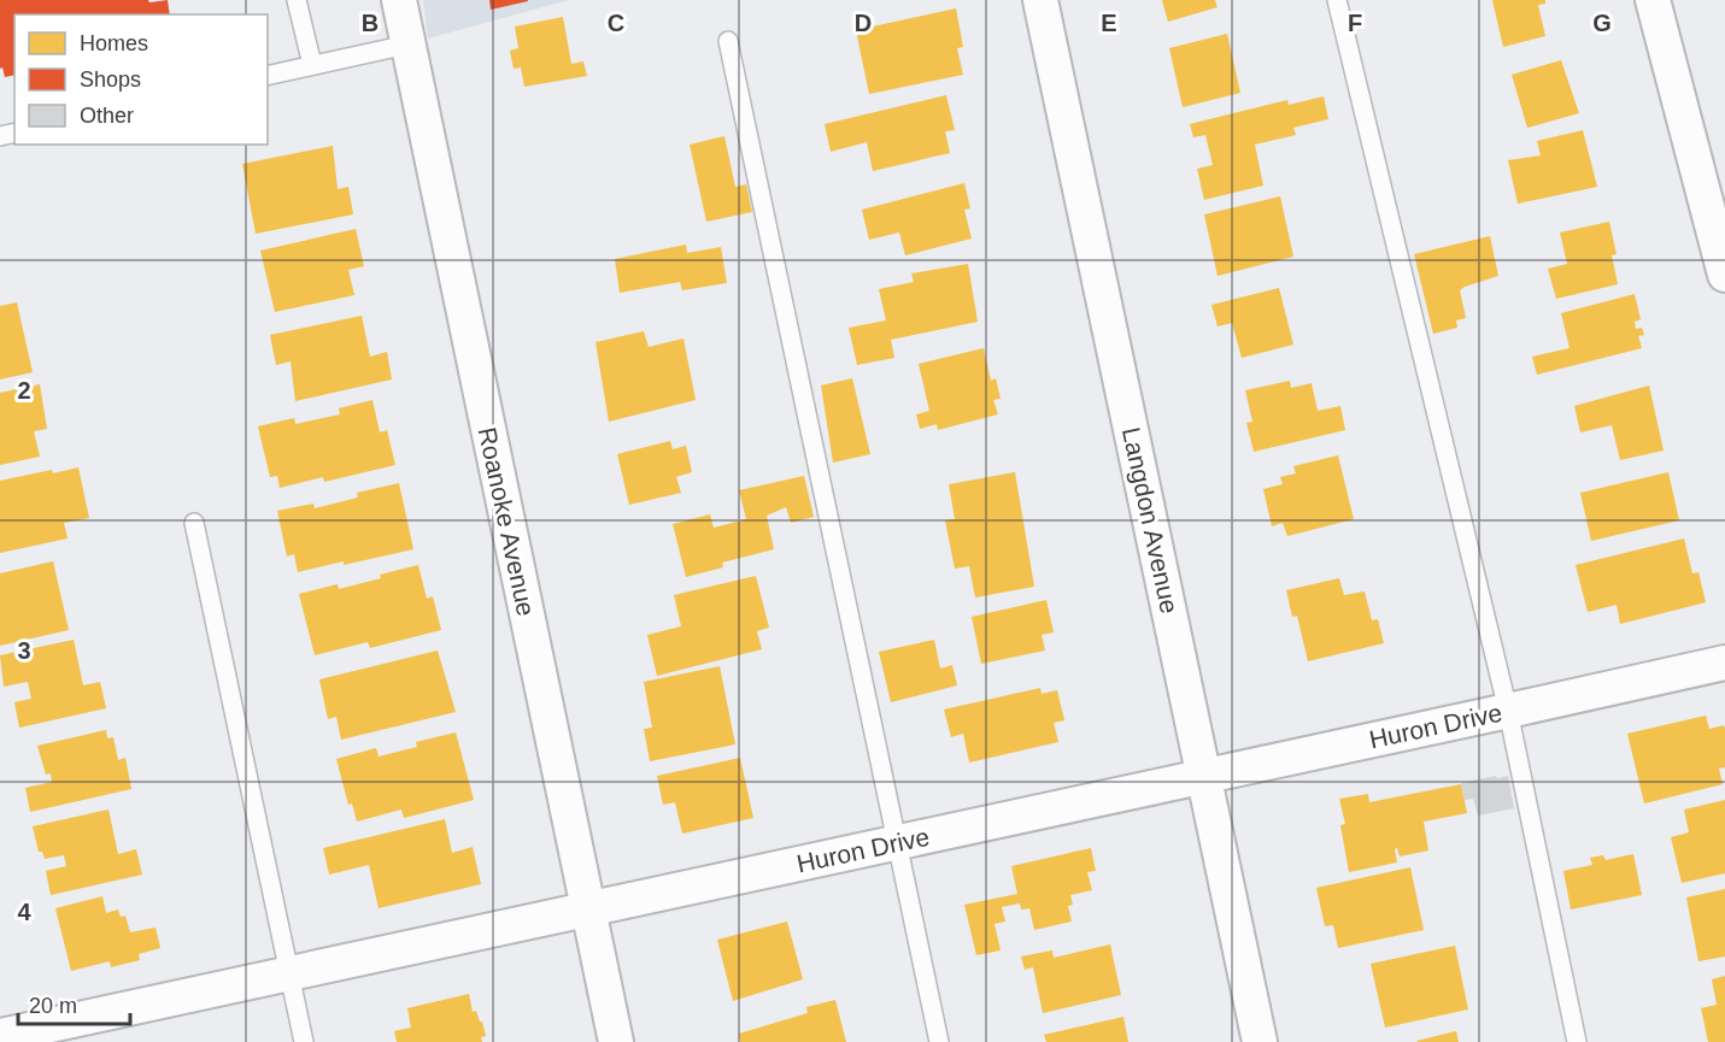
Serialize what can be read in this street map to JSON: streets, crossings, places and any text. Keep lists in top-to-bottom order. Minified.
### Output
{"streets":{"street":["Langdon Avenue","Roanoke Avenue","Huron Drive"]},"crossings":[["Langdon Avenue","Huron Drive"],["Roanoke Avenue","Huron Drive"]],"legend":["Homes","Shops","Other"],"scale_bar":"20 m","grid":{"columns":["B","C","D","E","F","G"],"rows":["2","3","4"]}}
